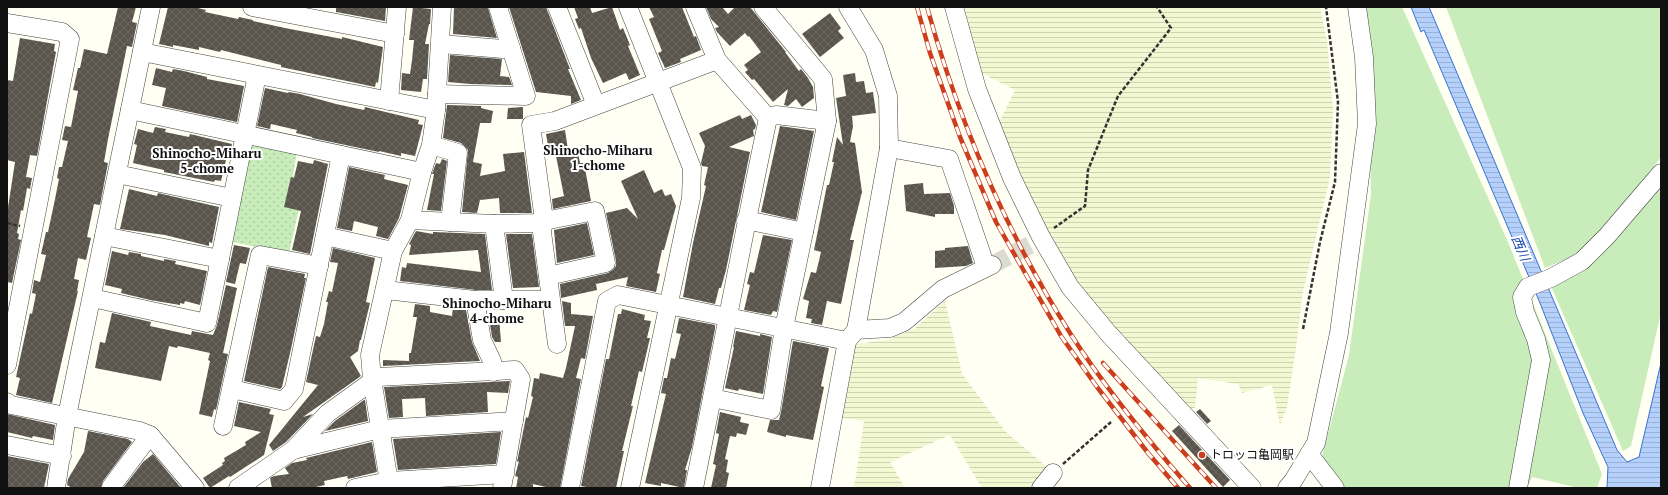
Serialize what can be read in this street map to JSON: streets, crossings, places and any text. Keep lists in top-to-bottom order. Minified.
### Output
{"districts":["Shinocho-Miharu 1-chome","Shinocho-Miharu 5-chome","Shinocho-Miharu 4-chome"],"water":["西川"],"places":["トロッコ亀岡駅"]}
